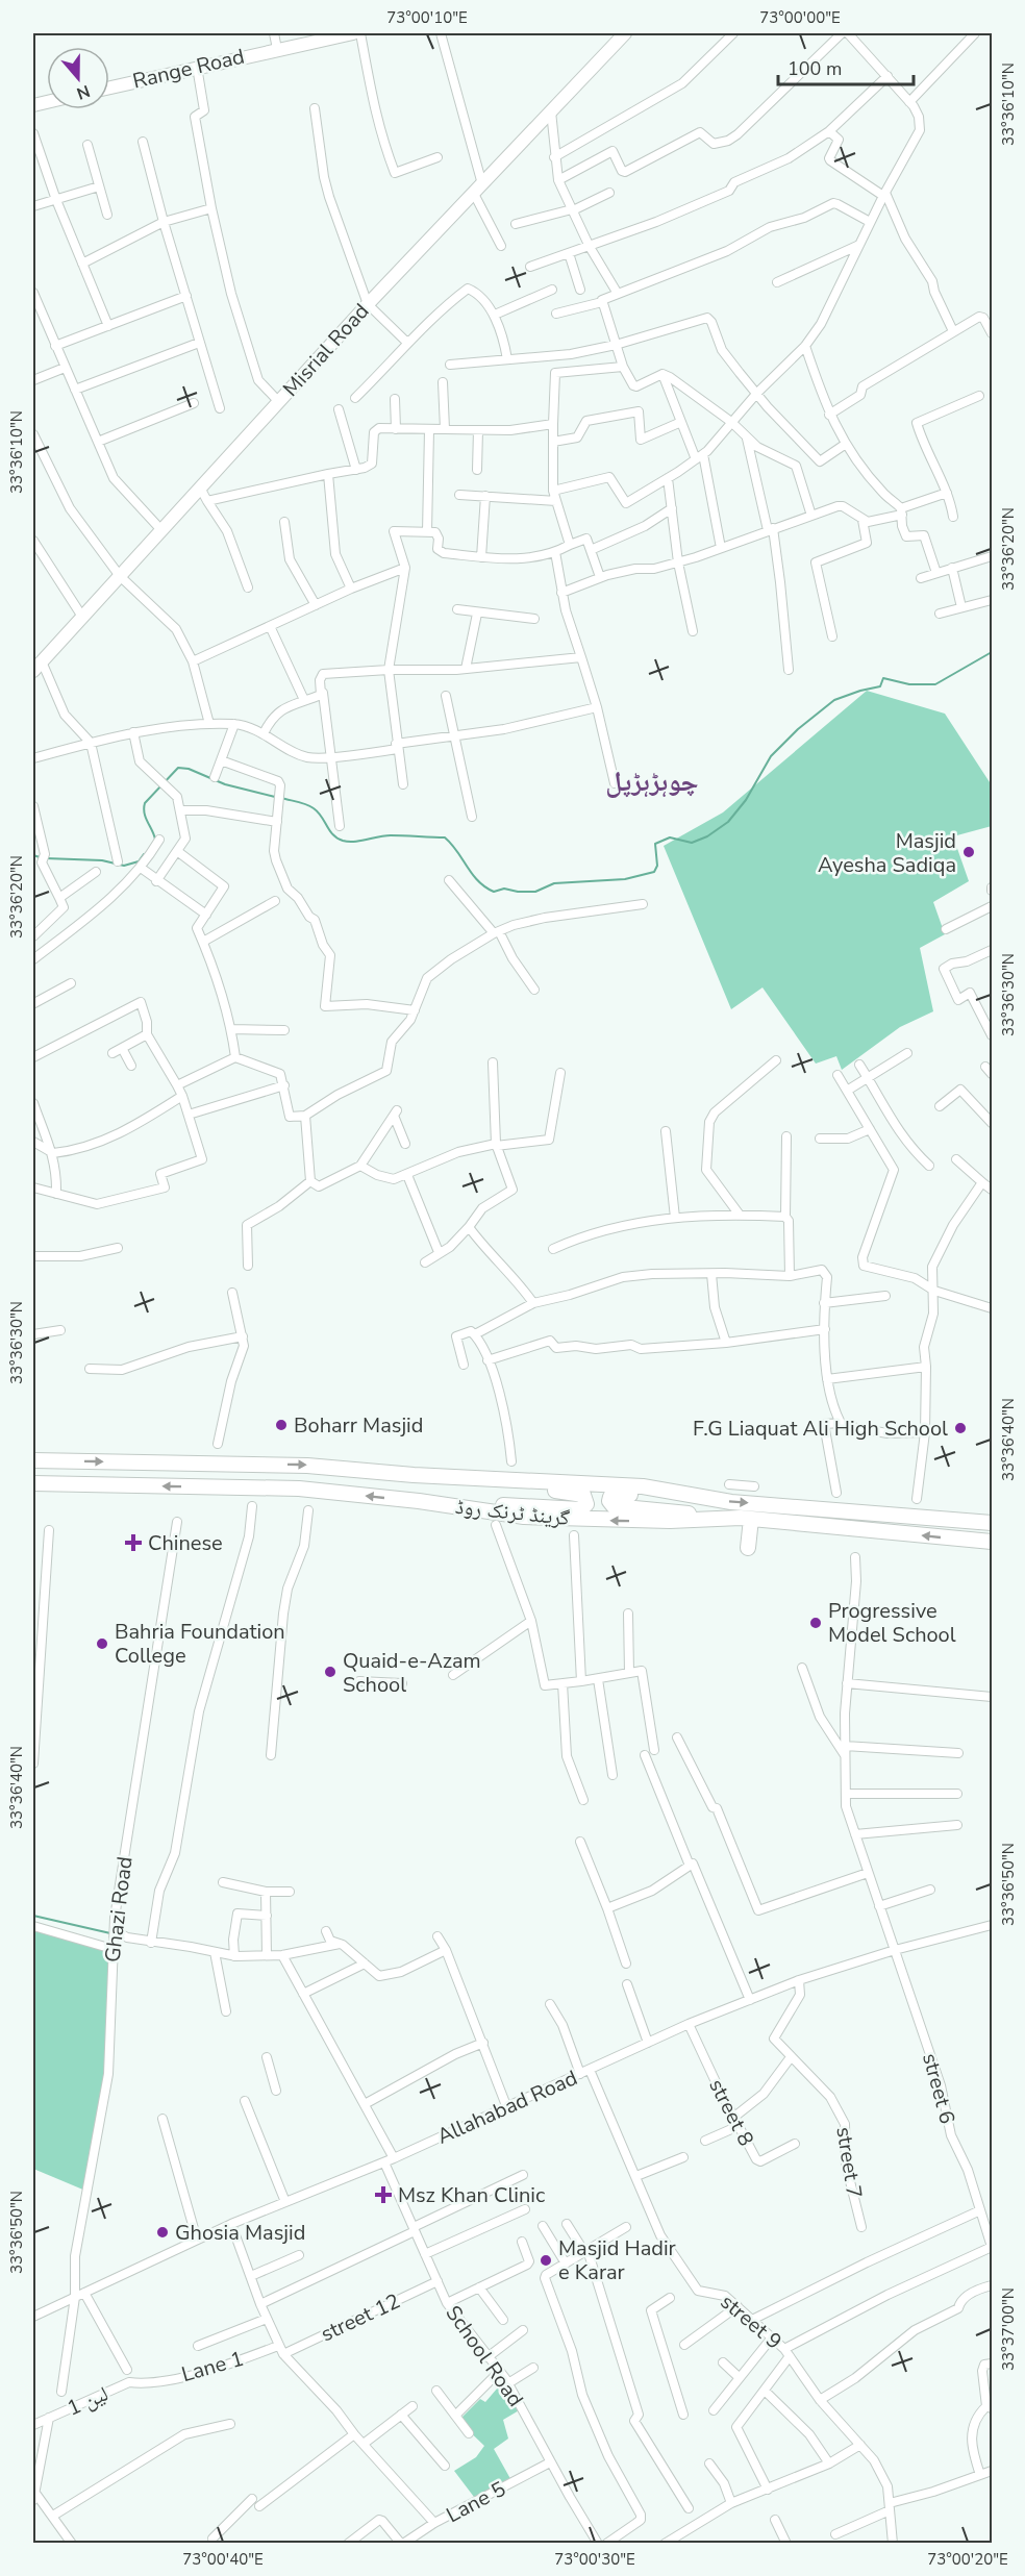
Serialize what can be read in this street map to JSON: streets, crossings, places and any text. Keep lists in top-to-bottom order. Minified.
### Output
{"streets":{"highway":["گرینڈ ٹرنک روڈ"],"main road":["Range Road","Misrial Road"],"street":["Ghazi Road","street 6","Allahabad Road","street 8","street 7","street 12","street 9","School Road","Lane 1","لین 1","Lane 5"]},"crossings":[["Ghazi Road","Allahabad Road"],["street 6","Allahabad Road"],["Allahabad Road","street 8"],["Allahabad Road","street 7"],["Allahabad Road","street 9"],["Allahabad Road","School Road"],["street 12","School Road"],["street 12","Lane 1"],["School Road","Lane 5"],["Lane 1","لین 1"]],"districts":["چوہڑہڑپل"],"places":{"other":["Masjid Ayesha Sadiqa","Boharr Masjid","F.G Liaquat Ali High School","Progressive Model School","Bahria Foundation College","Quaid-e-Azam School","Ghosia Masjid","Masjid Hadir e Karar"],"health":["Chinese","Msz Khan Clinic"]},"scale_bar":"100 m","north":"bottom","coordinates":["73°00'10\"E","73°00'00\"E","33°36'10\"N","33°36'20\"N","33°36'30\"N","33°36'40\"N","33°36'50\"N","33°37'00\"N","73°00'40\"E","73°00'30\"E","73°00'20\"E"]}
